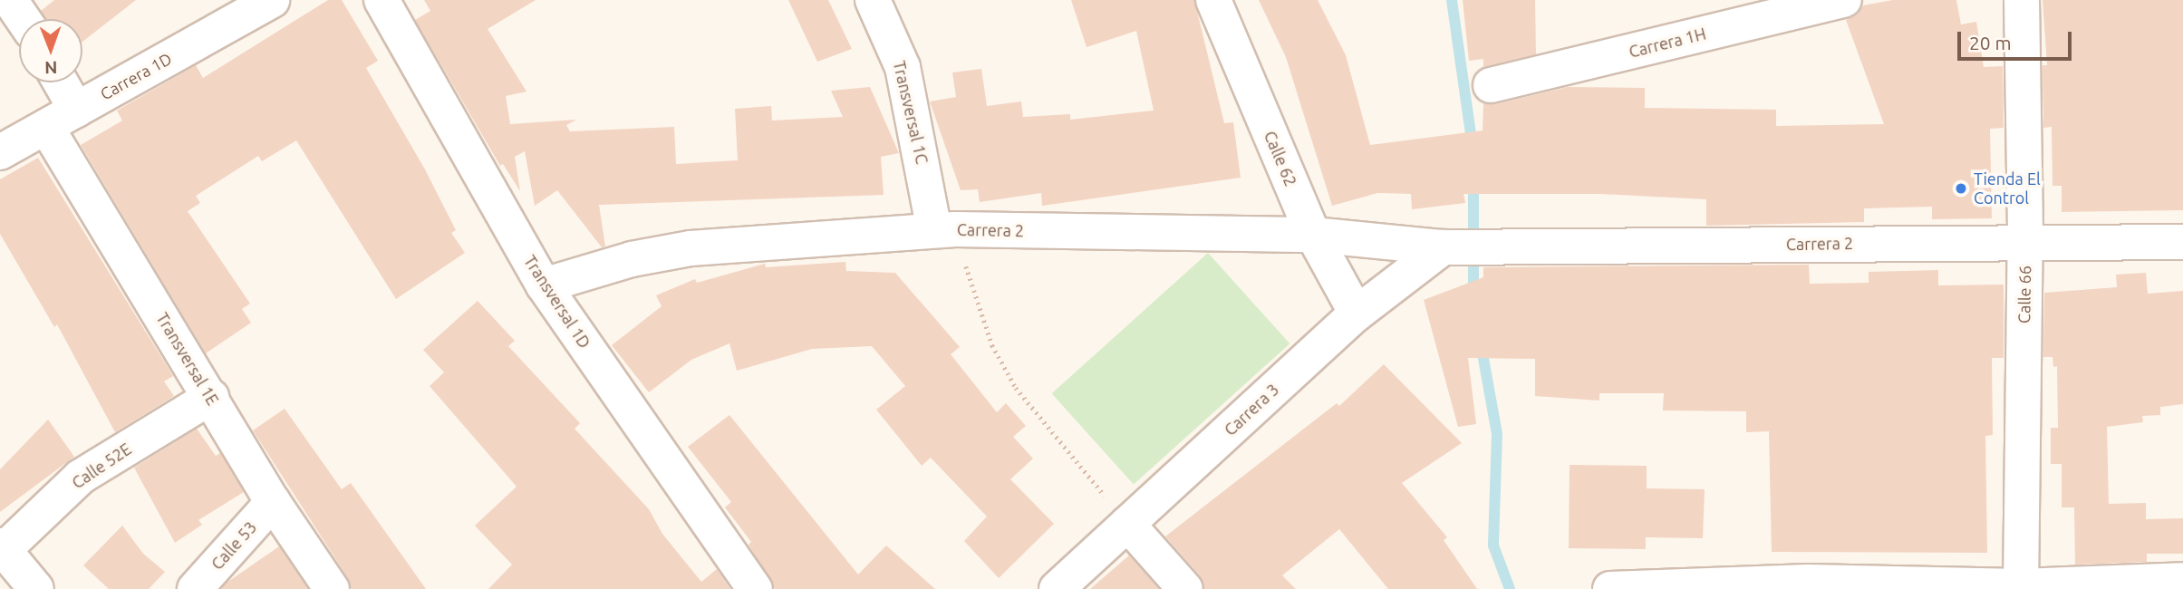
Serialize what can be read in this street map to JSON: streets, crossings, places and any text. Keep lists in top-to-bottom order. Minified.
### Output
{"streets":{"street":["Carrera 1H","Carrera 1D","Transversal 1C","Calle 62","Carrera 2","Calle 66","Transversal 1D","Transversal 1E","Carrera 3","Calle 52E","Calle 53"]},"crossings":[["Carrera 1D","Transversal 1E"],["Transversal 1C","Carrera 2"],["Calle 62","Carrera 2"],["Calle 62","Carrera 3"],["Carrera 2","Calle 66"],["Carrera 2","Transversal 1D"],["Carrera 2","Carrera 3"],["Transversal 1E","Calle 52E"],["Transversal 1E","Calle 53"]],"places":["Tienda El Control"],"scale_bar":"20 m","north":"bottom"}
